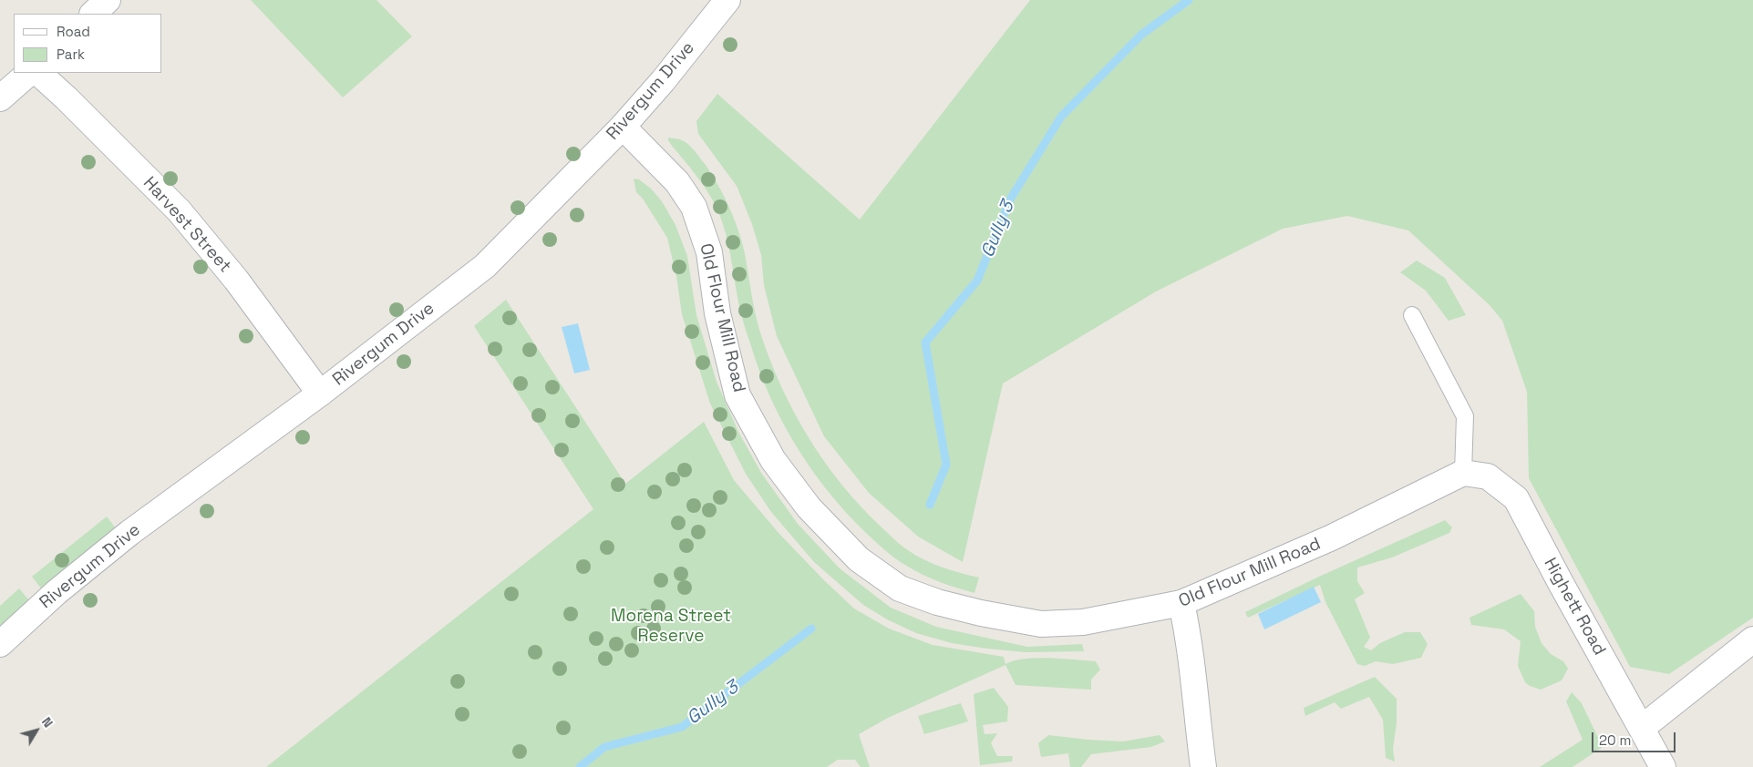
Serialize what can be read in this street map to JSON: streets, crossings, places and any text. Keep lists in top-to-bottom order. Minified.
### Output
{"streets":{"street":["Rivergum Drive","Harvest Street","Old Flour Mill Road","Highett Road"]},"crossings":[["Rivergum Drive","Harvest Street"],["Rivergum Drive","Old Flour Mill Road"],["Old Flour Mill Road","Highett Road"]],"water":["Gully 3"],"parks":["Morena Street Reserve"],"legend":["Road","Park"],"scale_bar":"20 m","north":"top right"}
